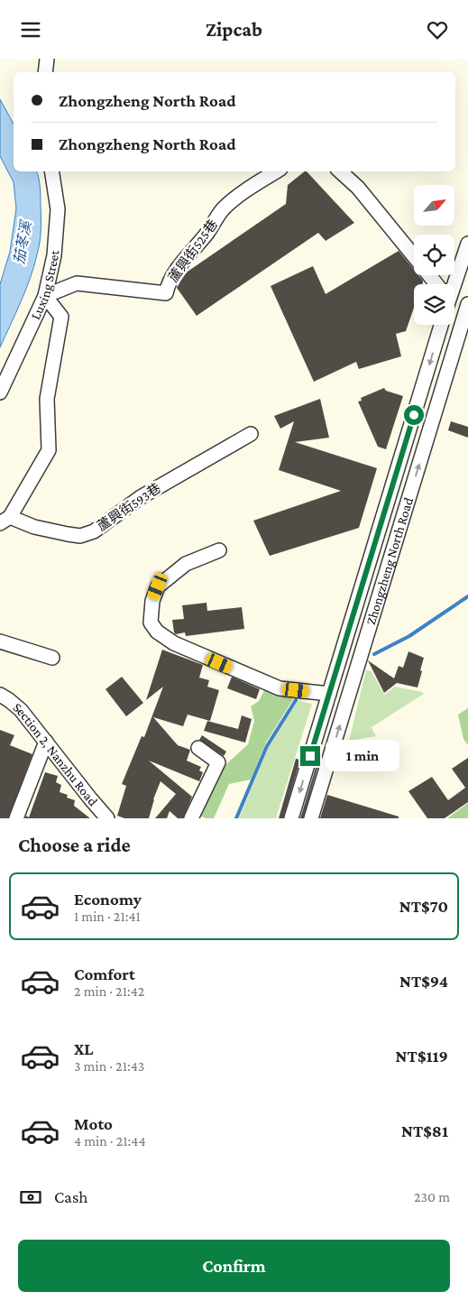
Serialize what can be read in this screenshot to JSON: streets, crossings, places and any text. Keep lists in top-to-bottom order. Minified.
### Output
{"streets":{"street":["蘆興街525巷","Luxing Street","蘆興街593巷","Zhongzheng North Road","Section 2, Nanzhu Road"]},"crossings":[["蘆興街525巷","Luxing Street"]],"water":["茄苳溪"],"north":"top right","page":{"header":"Zipcab","banner":["Zhongzheng North Road","Zhongzheng North Road"],"bubble":"1 min","heading":"Choose a ride","list":[{"name":"Economy","note":"1 min · 21:41","value":"NT$70"},{"name":"Comfort","note":"2 min · 21:42","value":"NT$94"},{"name":"XL","note":"3 min · 21:43","value":"NT$119"},{"name":"Moto","note":"4 min · 21:44","value":"NT$81"}],"pay":["Cash","230 m"],"buttons":"Confirm"}}
